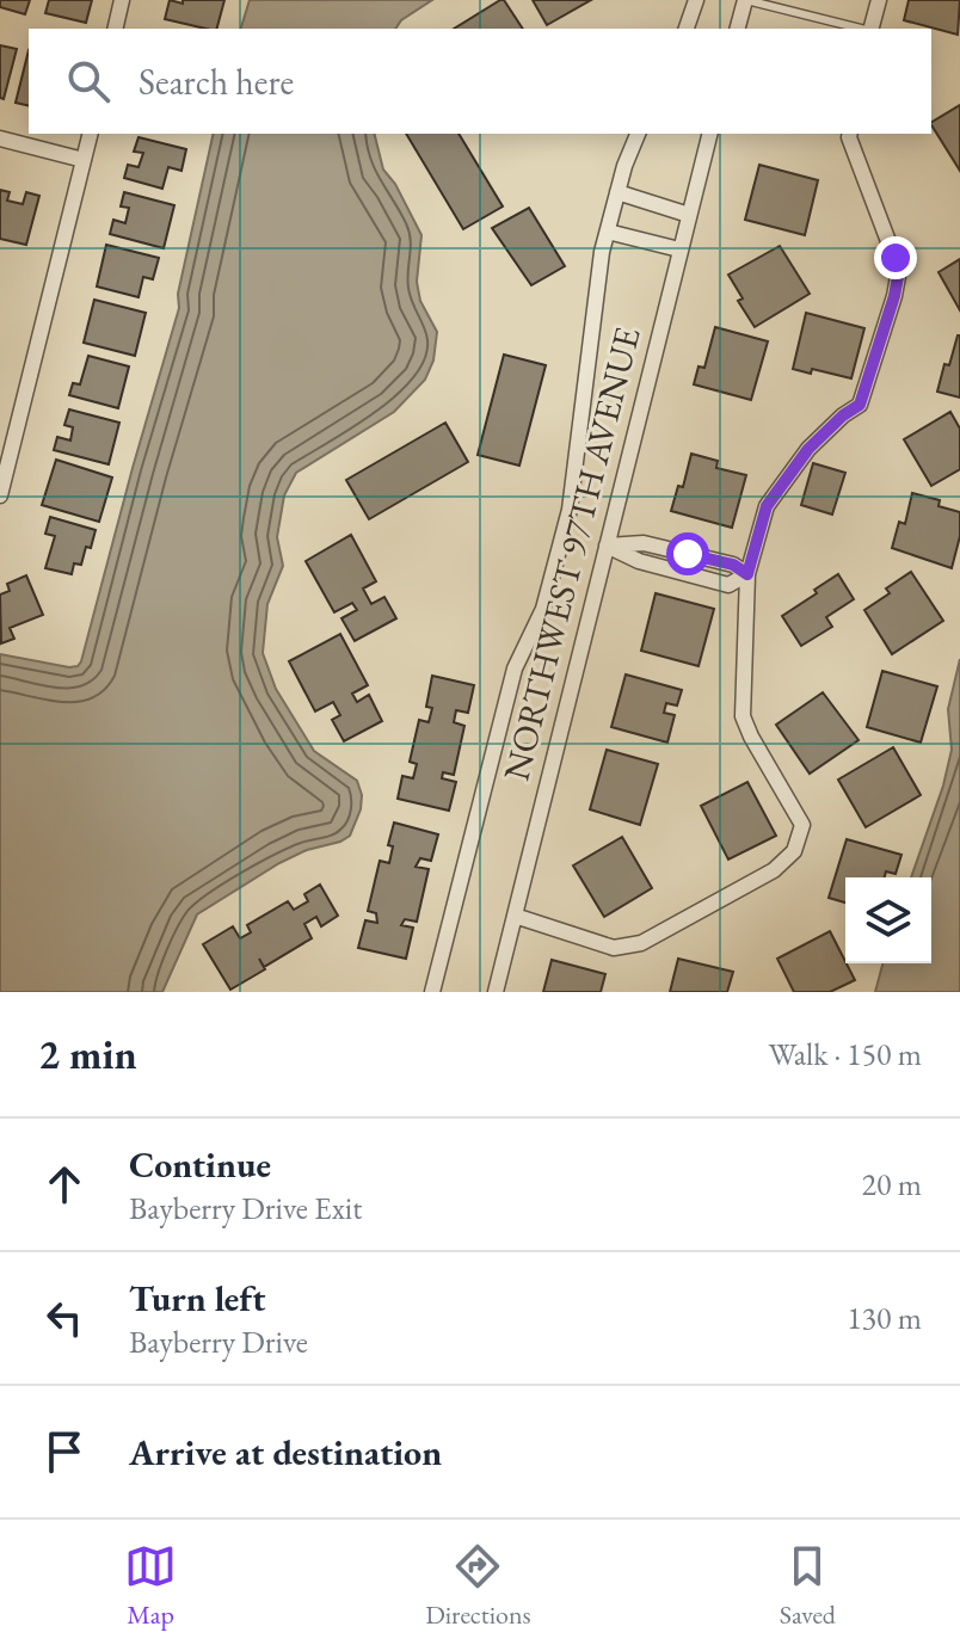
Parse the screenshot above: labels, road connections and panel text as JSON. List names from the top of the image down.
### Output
{
  "streets": {
    "street": ["NORTHWEST 97TH AVENUE"]
  },
  "page": {
    "search": "Search here",
    "heading": ["2 min", "Walk · 150 m"],
    "list": [
      ["Continue", "Bayberry Drive Exit", "20 m"],
      ["Turn left", "Bayberry Drive", "130 m"],
      "Arrive at destination"
    ],
    "nav": ["Map", "Directions", "Saved"]
  }
}
